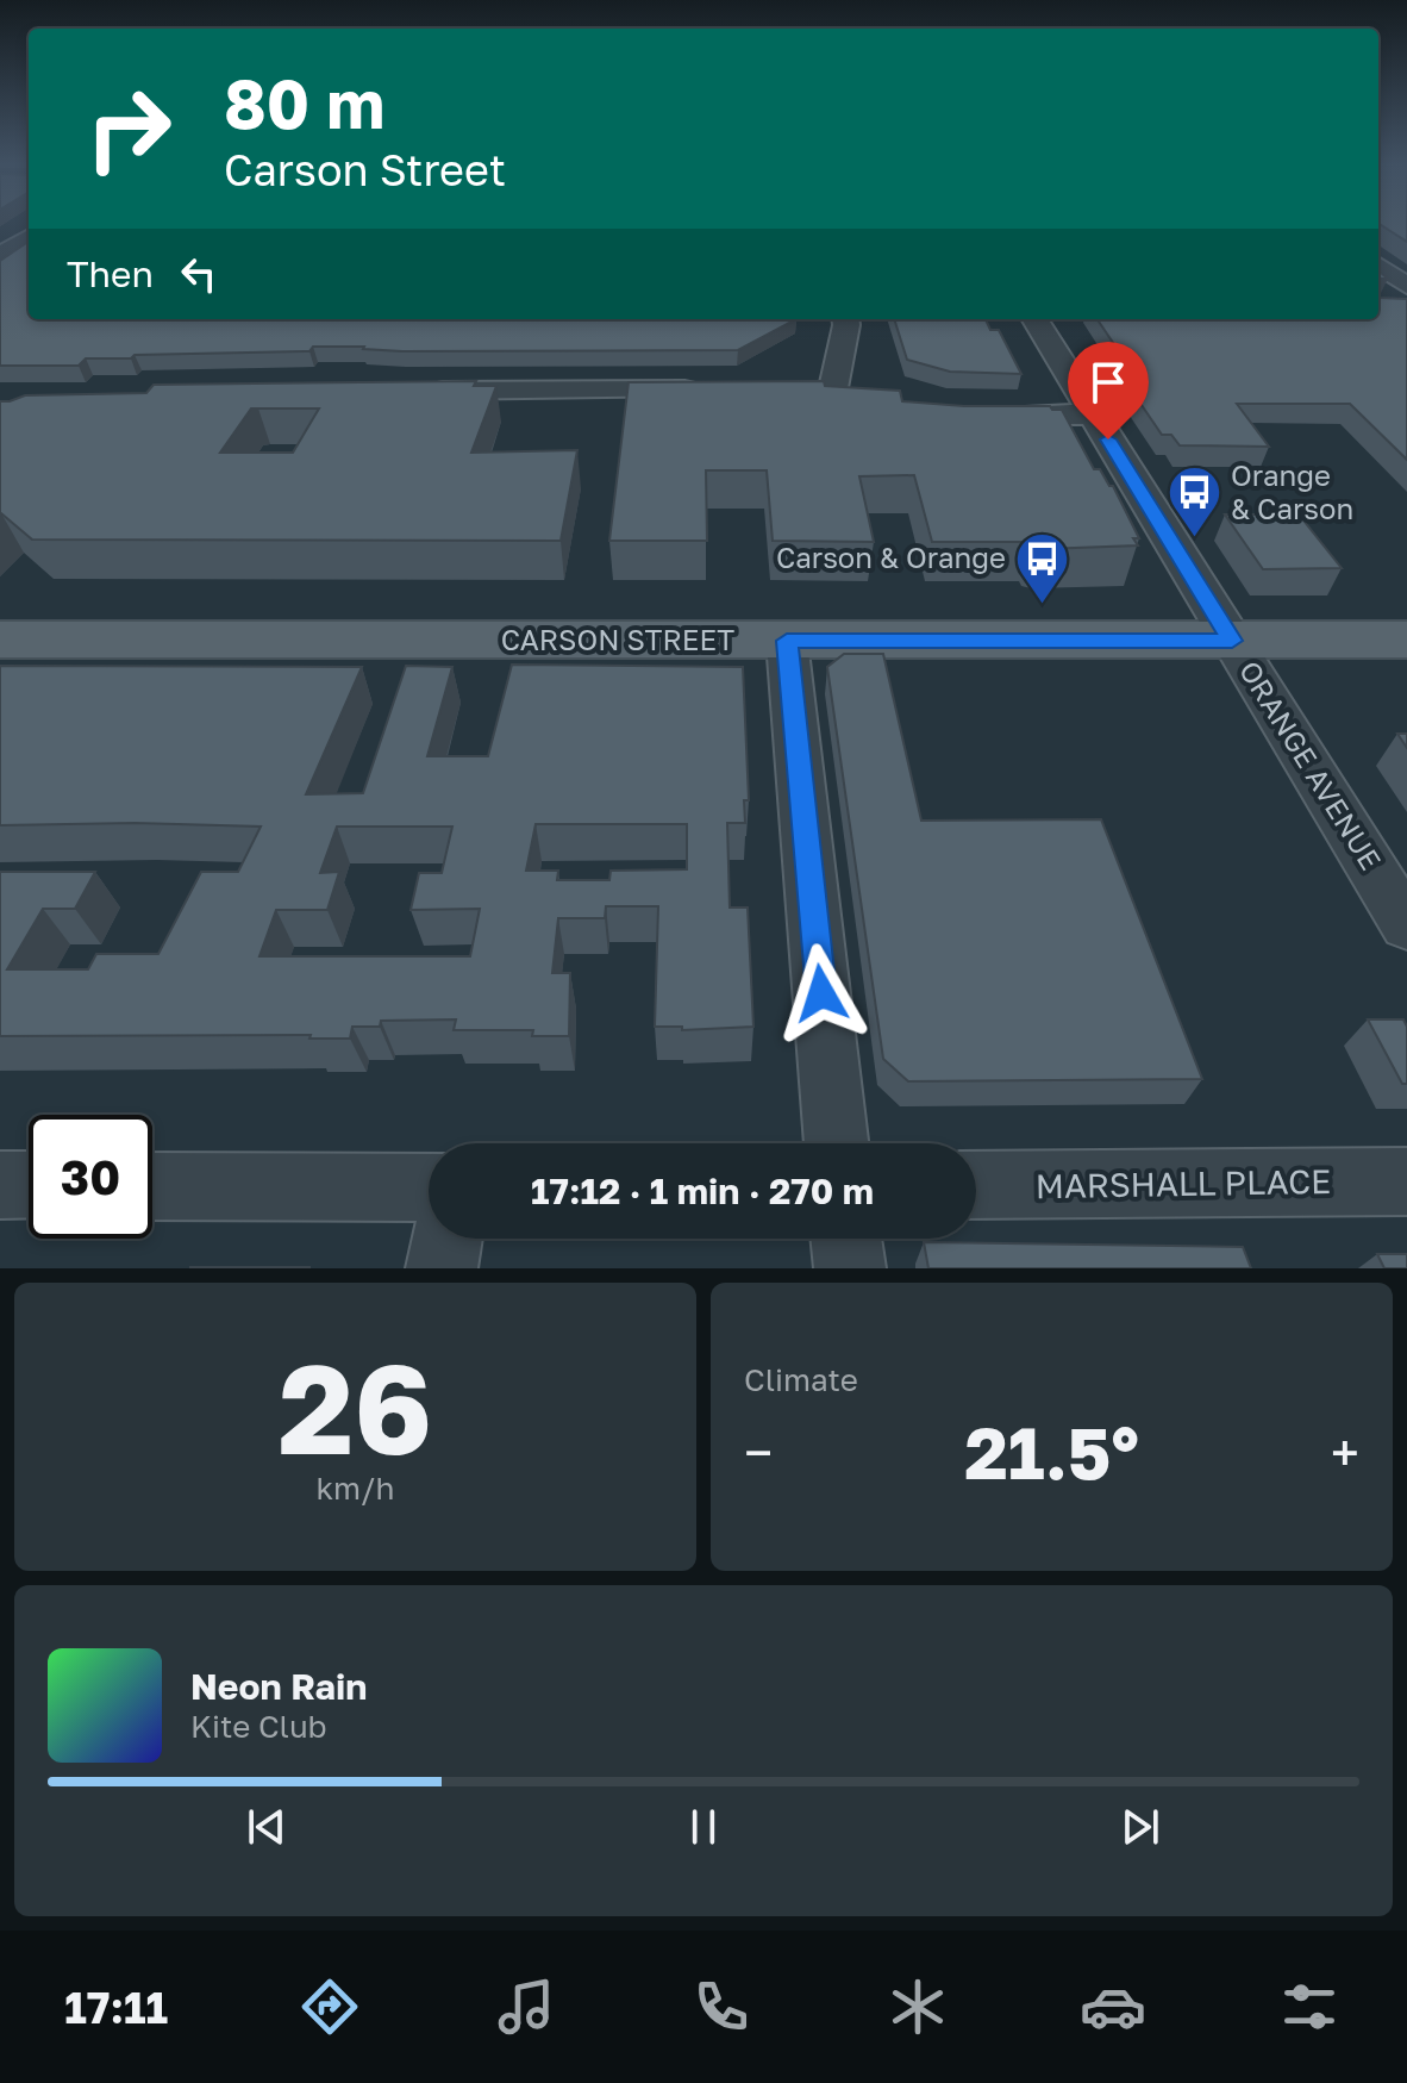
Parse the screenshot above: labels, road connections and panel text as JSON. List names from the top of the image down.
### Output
{
  "streets": {
    "main road": ["CARSON STREET"],
    "street": ["ORANGE AVENUE", "MARSHALL PLACE"]
  },
  "crossings": [
    ["CARSON STREET", "ORANGE AVENUE"]
  ],
  "places": {
    "bus stop": ["Orange & Carson", "Carson & Orange"]
  },
  "page": {
    "turn": ["80 m", "Carson Street"],
    "then": "Then",
    "limit": "30",
    "trip": "17:12 · 1 min · 270 m",
    "tile": [
      ["26", "km/h"],
      "Climate"
    ],
    "heat": ["−", "21.5°", "+"],
    "song": ["Neon Rain", "Kite Club"],
    "tabs": "17:11"
  }
}
